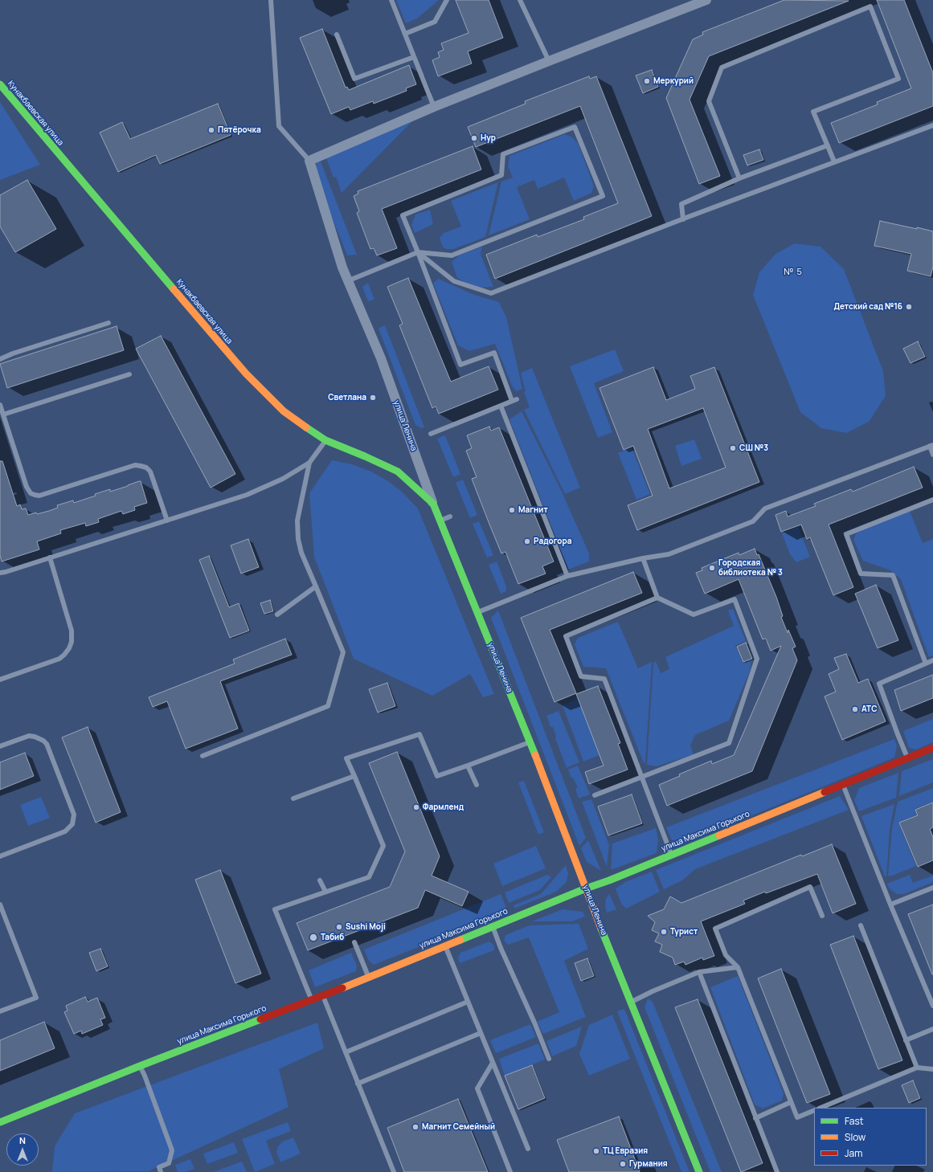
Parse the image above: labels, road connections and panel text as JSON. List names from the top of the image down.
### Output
{
  "streets": {
    "main road": ["Кунакбаевская улица", "улица Ленина", "улица Максима Горького"]
  },
  "crossings": [
    ["Кунакбаевская улица", "улица Ленина"],
    ["улица Ленина", "улица Максима Горького"]
  ],
  "districts": ["№ 5"],
  "places": [
    "Меркурий",
    "Пятёрочка",
    "Нур",
    "Детский сад №16",
    "Светлана",
    "СШ №3",
    "Магнит",
    "Радогора",
    "Городская библиотека № 3",
    "АТС",
    "Фармленд",
    "Sushi Moji",
    "Турист",
    "Табиб",
    "Магнит Семейный",
    "ТЦ Евразия",
    "Гурмания"
  ],
  "legend": ["Fast", "Slow", "Jam"],
  "north": "top"
}
